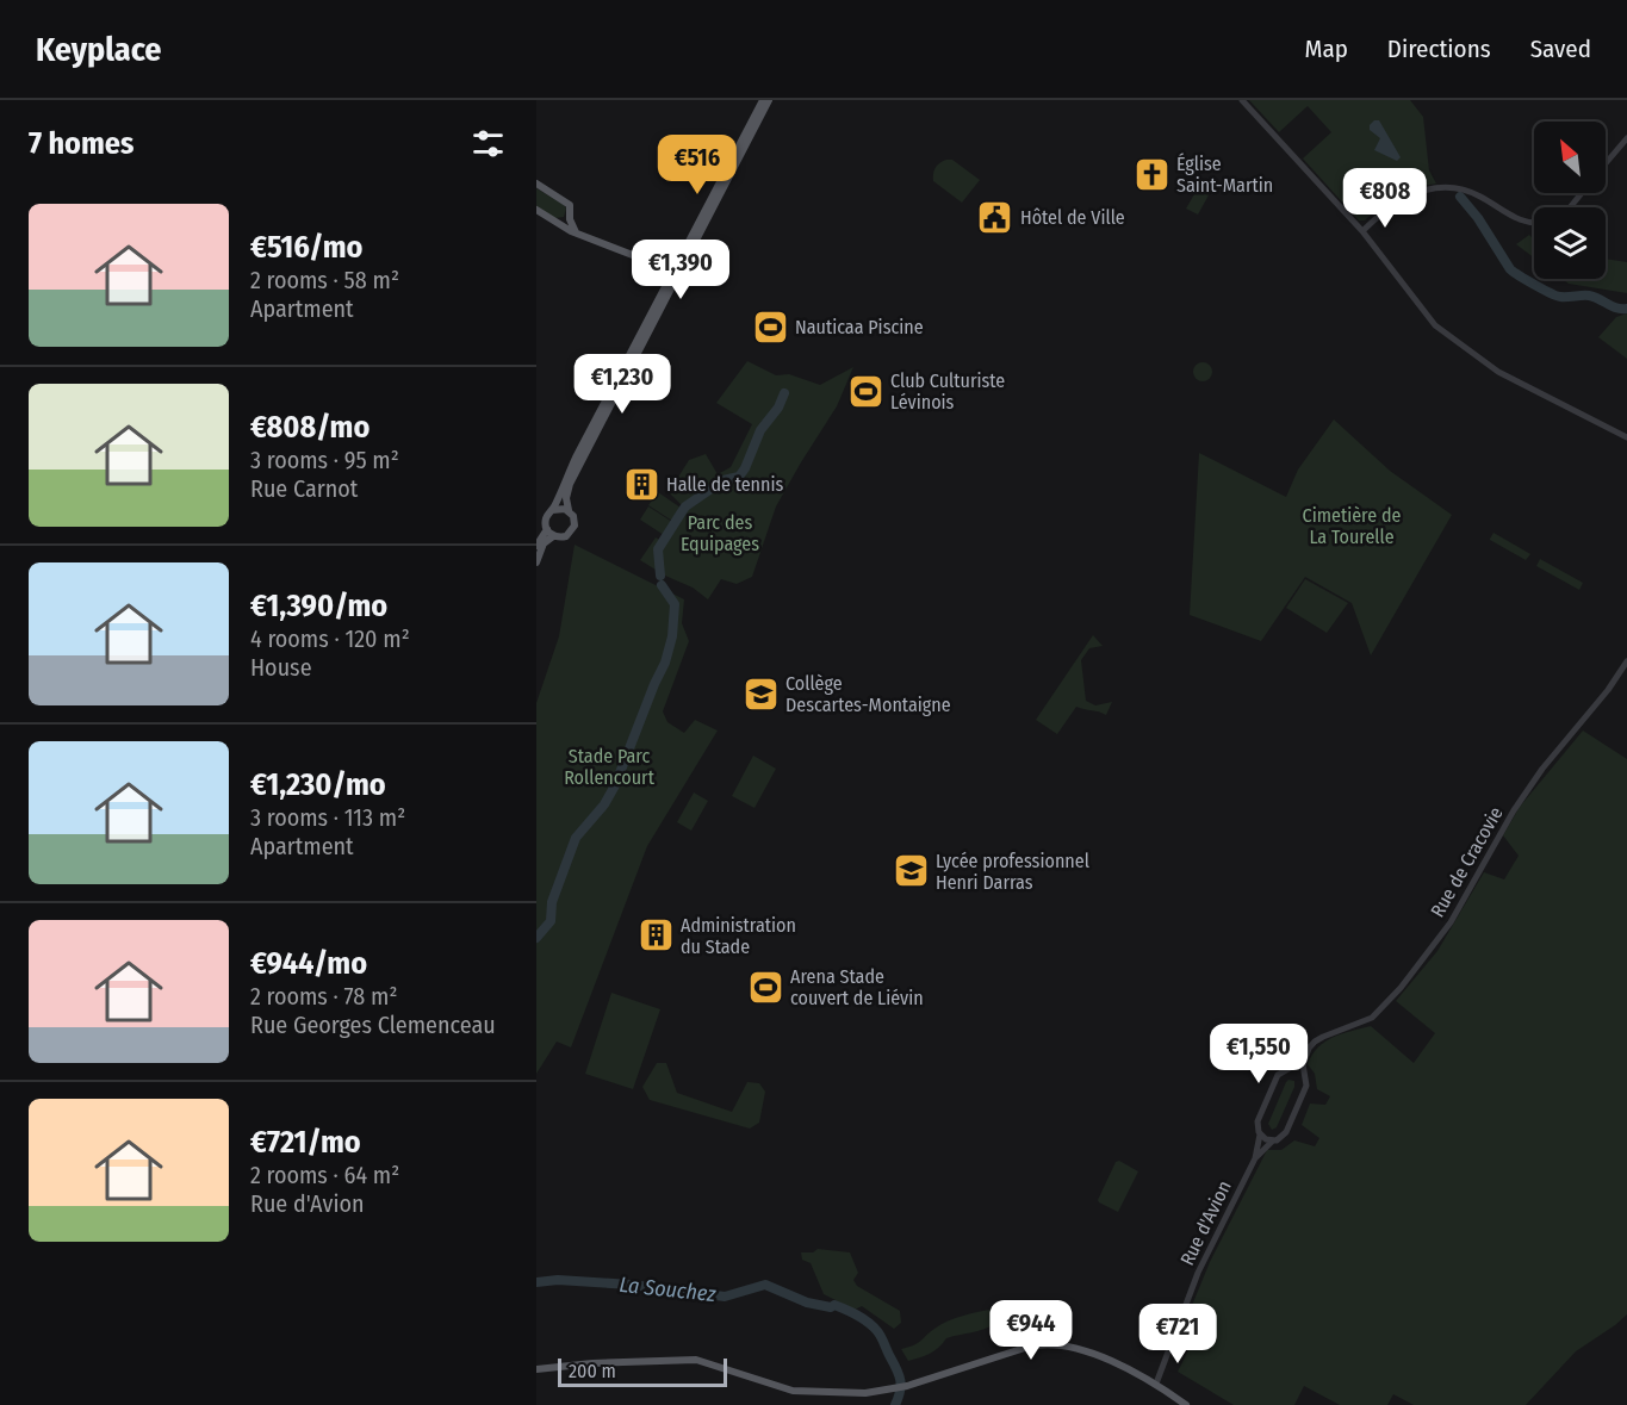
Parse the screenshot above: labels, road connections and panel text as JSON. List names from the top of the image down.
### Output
{
  "streets": {
    "street": ["Rue de Cracovie", "Rue d'Avion"]
  },
  "crossings": [
    ["Rue de Cracovie", "Rue d'Avion"]
  ],
  "water": ["La Souchez"],
  "parks": ["Cimetière de La Tourelle", "Parc des Equipages", "Stade Parc Rollencourt"],
  "places": {
    "church": ["Église Saint-Martin"],
    "public building": ["Hôtel de Ville"],
    "sports": ["Nauticaa Piscine", "Club Culturiste Lévinois", "Arena Stade couvert de Liévin"],
    "building": ["Halle de tennis", "Administration du Stade"],
    "school or university": ["Collège Descartes-Montaigne", "Lycée professionnel Henri Darras"]
  },
  "scale_bar": "200 m",
  "north": "top left",
  "page": {
    "header": "Keyplace",
    "nav": ["Map", "Directions", "Saved"],
    "heading": "7 homes",
    "price": [
      "€516",
      "€808",
      "€1,390",
      "€1,230",
      "€1,550",
      "€944",
      "€721"
    ],
    "list": [
      {
        "name": "€516/mo",
        "note": "2 rooms · 58 m² · Apartment"
      },
      {
        "name": "€808/mo",
        "note": "3 rooms · 95 m² · Rue Carnot"
      },
      {
        "name": "€1,390/mo",
        "note": "4 rooms · 120 m² · House"
      },
      {
        "name": "€1,230/mo",
        "note": "3 rooms · 113 m² · Apartment"
      },
      {
        "name": "€944/mo",
        "note": "2 rooms · 78 m² · Rue Georges Clemenceau"
      },
      {
        "name": "€721/mo",
        "note": "2 rooms · 64 m² · Rue d'Avion"
      }
    ],
    "scale": "200 m"
  }
}
